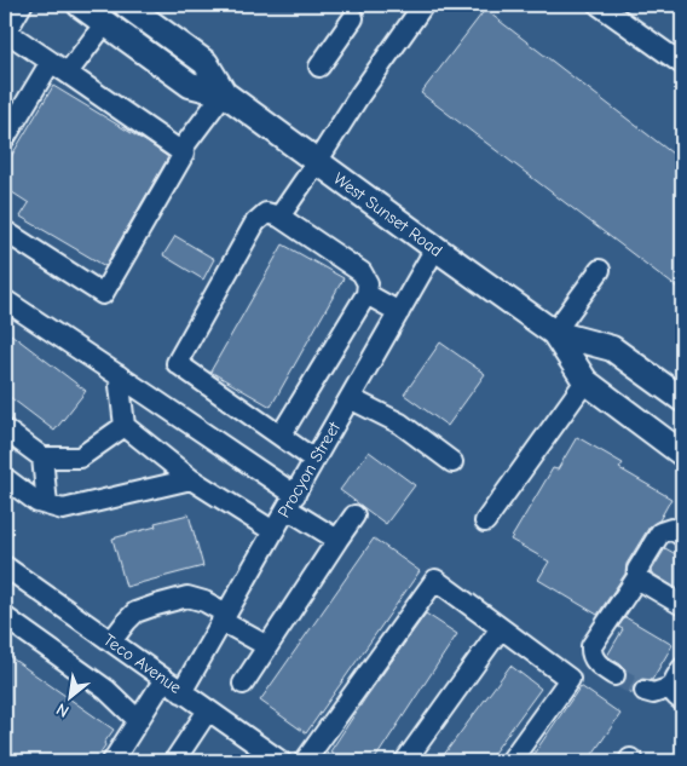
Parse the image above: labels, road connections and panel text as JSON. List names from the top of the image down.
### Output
{
  "streets": {
    "main road": ["West Sunset Road"],
    "street": ["Procyon Street", "Teco Avenue"]
  },
  "crossings": [
    ["West Sunset Road", "Procyon Street"],
    ["Procyon Street", "Teco Avenue"]
  ],
  "north": "bottom left"
}
